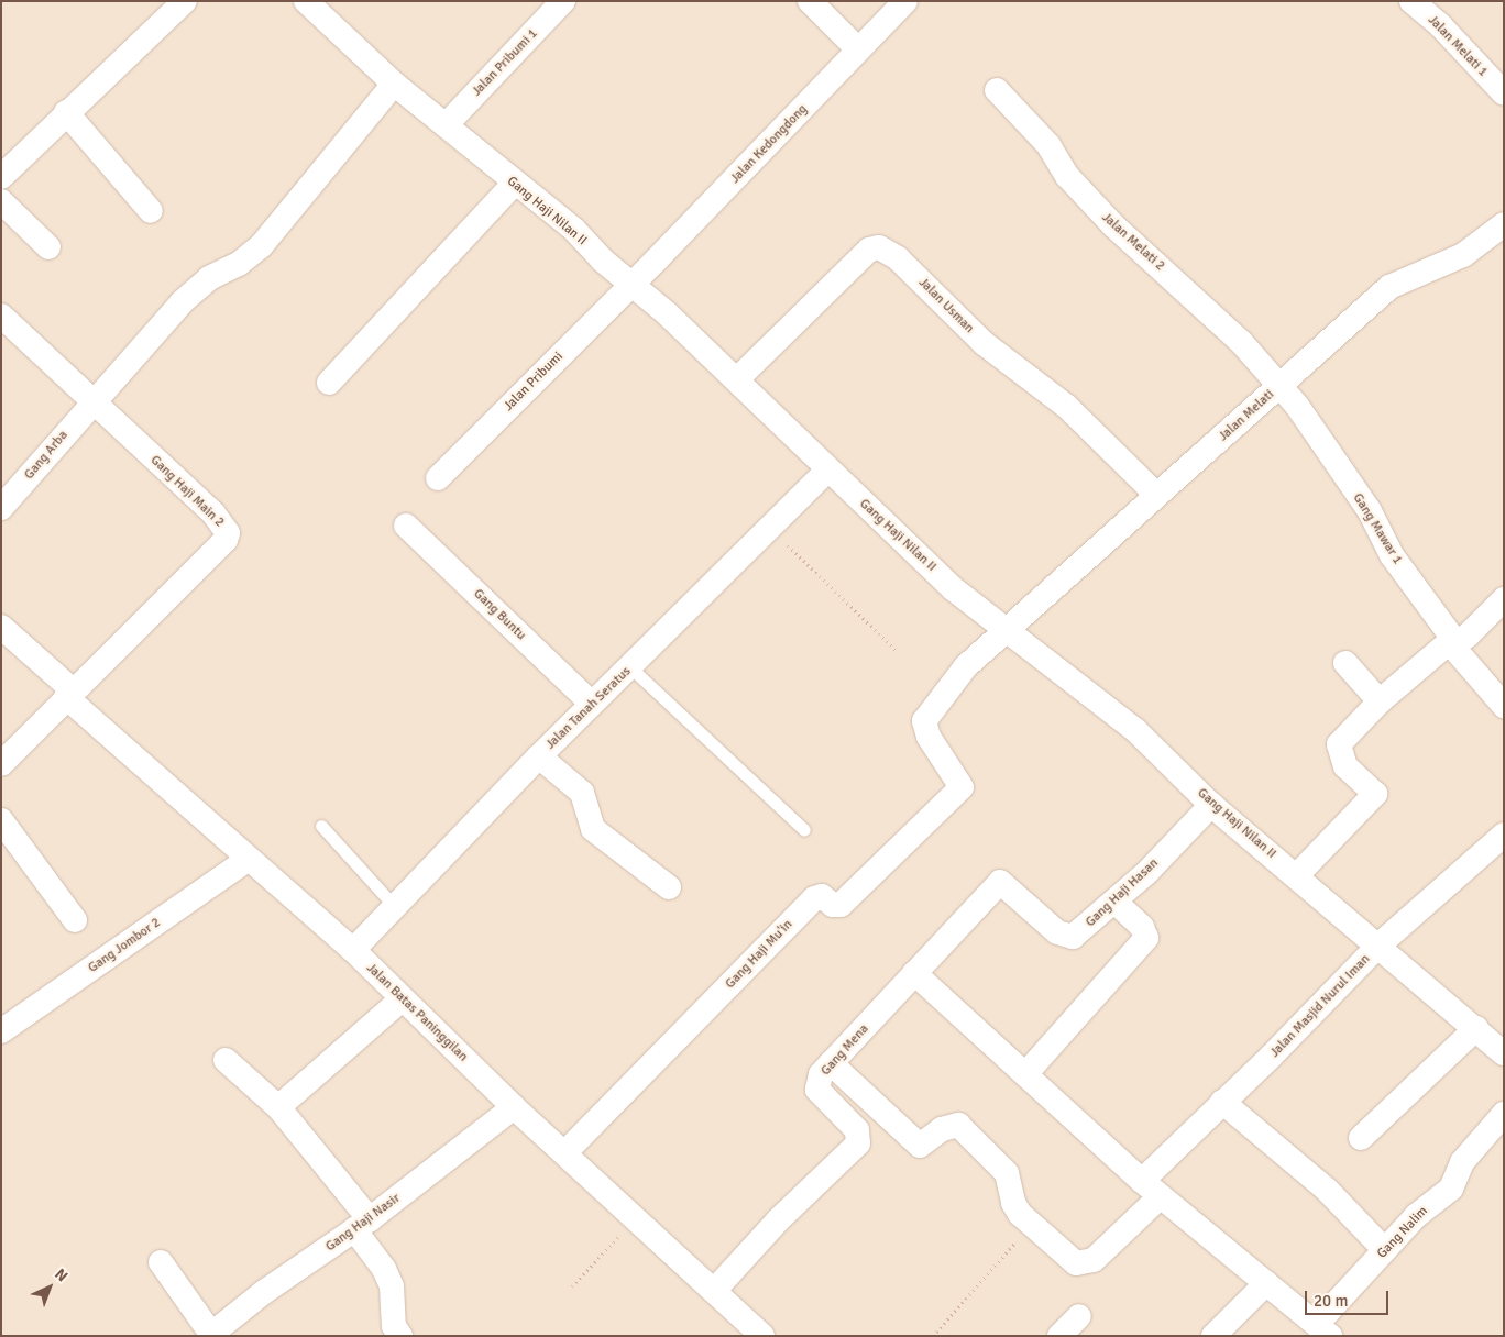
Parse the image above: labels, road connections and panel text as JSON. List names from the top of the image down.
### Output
{
  "streets": {
    "street": [
      "Jalan Melati 1",
      "Jalan Pribumi 1",
      "Jalan Kedongdong",
      "Gang Haji Nilan II",
      "Jalan Melati 2",
      "Jalan Usman",
      "Jalan Pribumi",
      "Jalan Melati",
      "Gang Arba",
      "Gang Haji Main 2",
      "Gang Mawar 1",
      "Gang Buntu",
      "Jalan Tanah Seratus",
      "Gang Haji Hasan",
      "Gang Jombor 2",
      "Gang Haji Mu'in",
      "Jalan Masjid Nurul Iman",
      "Jalan Batas Paninggilan",
      "Gang Mena",
      "Gang Haji Nasir",
      "Gang Nalim"
    ]
  },
  "crossings": [
    ["Jalan Pribumi 1", "Gang Haji Nilan II"],
    ["Jalan Kedongdong", "Gang Haji Nilan II"],
    ["Jalan Kedongdong", "Jalan Pribumi"],
    ["Gang Haji Nilan II", "Jalan Usman"],
    ["Gang Haji Nilan II", "Jalan Pribumi"],
    ["Gang Haji Nilan II", "Jalan Melati"],
    ["Gang Haji Nilan II", "Gang Arba"],
    ["Gang Haji Nilan II", "Jalan Tanah Seratus"],
    ["Gang Haji Nilan II", "Gang Haji Hasan"],
    ["Gang Haji Nilan II", "Gang Haji Mu'in"],
    ["Gang Haji Nilan II", "Jalan Masjid Nurul Iman"],
    ["Jalan Melati 2", "Jalan Melati"],
    ["Jalan Melati 2", "Gang Mawar 1"],
    ["Jalan Usman", "Jalan Melati"],
    ["Jalan Melati", "Gang Mawar 1"],
    ["Jalan Melati", "Gang Haji Mu'in"],
    ["Gang Arba", "Gang Haji Main 2"],
    ["Gang Haji Main 2", "Jalan Batas Paninggilan"],
    ["Gang Buntu", "Jalan Tanah Seratus"],
    ["Jalan Tanah Seratus", "Jalan Batas Paninggilan"],
    ["Gang Haji Hasan", "Gang Mena"],
    ["Gang Jombor 2", "Jalan Batas Paninggilan"],
    ["Gang Haji Mu'in", "Jalan Batas Paninggilan"],
    ["Jalan Batas Paninggilan", "Gang Mena"],
    ["Jalan Batas Paninggilan", "Gang Haji Nasir"]
  ],
  "scale_bar": "20 m",
  "north": "top right"
}
